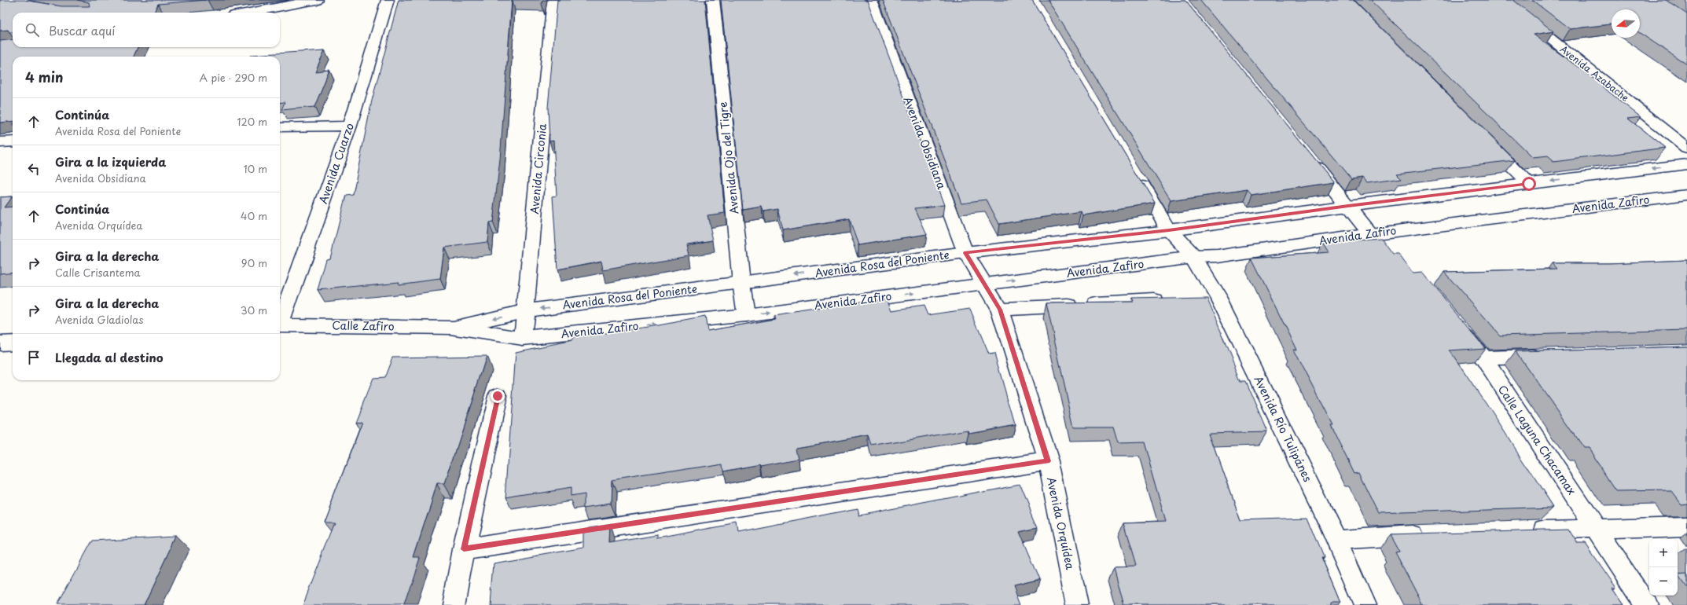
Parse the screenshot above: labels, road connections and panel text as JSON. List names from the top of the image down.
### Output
{
  "streets": {
    "street": [
      "Avenida Azabache",
      "Avenida Obsidiana",
      "Avenida Ojo del Tigre",
      "Avenida Cuarzo",
      "Avenida Circonia",
      "Avenida Zafiro",
      "Avenida Rosa del Poniente",
      "Calle Zafiro",
      "Avenida Río Tulipánes",
      "Calle Laguna Chacamax",
      "Avenida Orquídea"
    ]
  },
  "crossings": [
    ["Avenida Obsidiana", "Avenida Zafiro"],
    ["Avenida Obsidiana", "Avenida Rosa del Poniente"],
    ["Avenida Obsidiana", "Avenida Orquídea"],
    ["Avenida Ojo del Tigre", "Avenida Zafiro"],
    ["Avenida Ojo del Tigre", "Avenida Rosa del Poniente"],
    ["Avenida Circonia", "Avenida Zafiro"],
    ["Avenida Circonia", "Avenida Rosa del Poniente"],
    ["Avenida Circonia", "Calle Zafiro"],
    ["Avenida Zafiro", "Calle Zafiro"],
    ["Avenida Zafiro", "Avenida Río Tulipánes"],
    ["Avenida Zafiro", "Avenida Orquídea"],
    ["Avenida Rosa del Poniente", "Calle Zafiro"],
    ["Avenida Rosa del Poniente", "Avenida Río Tulipánes"]
  ],
  "one_way": ["Avenida Zafiro", "Avenida Rosa del Poniente"],
  "north": "left",
  "page": {
    "search": "Buscar aquí",
    "heading": ["4 min", "A pie · 290 m"],
    "list": [
      ["Continúa", "Avenida Rosa del Poniente", "120 m"],
      ["Gira a la izquierda", "Avenida Obsidiana", "10 m"],
      ["Continúa", "Avenida Orquídea", "40 m"],
      ["Gira a la derecha", "Calle Crisantema", "90 m"],
      ["Gira a la derecha", "Avenida Gladiolas", "30 m"],
      "Llegada al destino"
    ],
    "map_buttons": ["+", "−"]
  }
}
